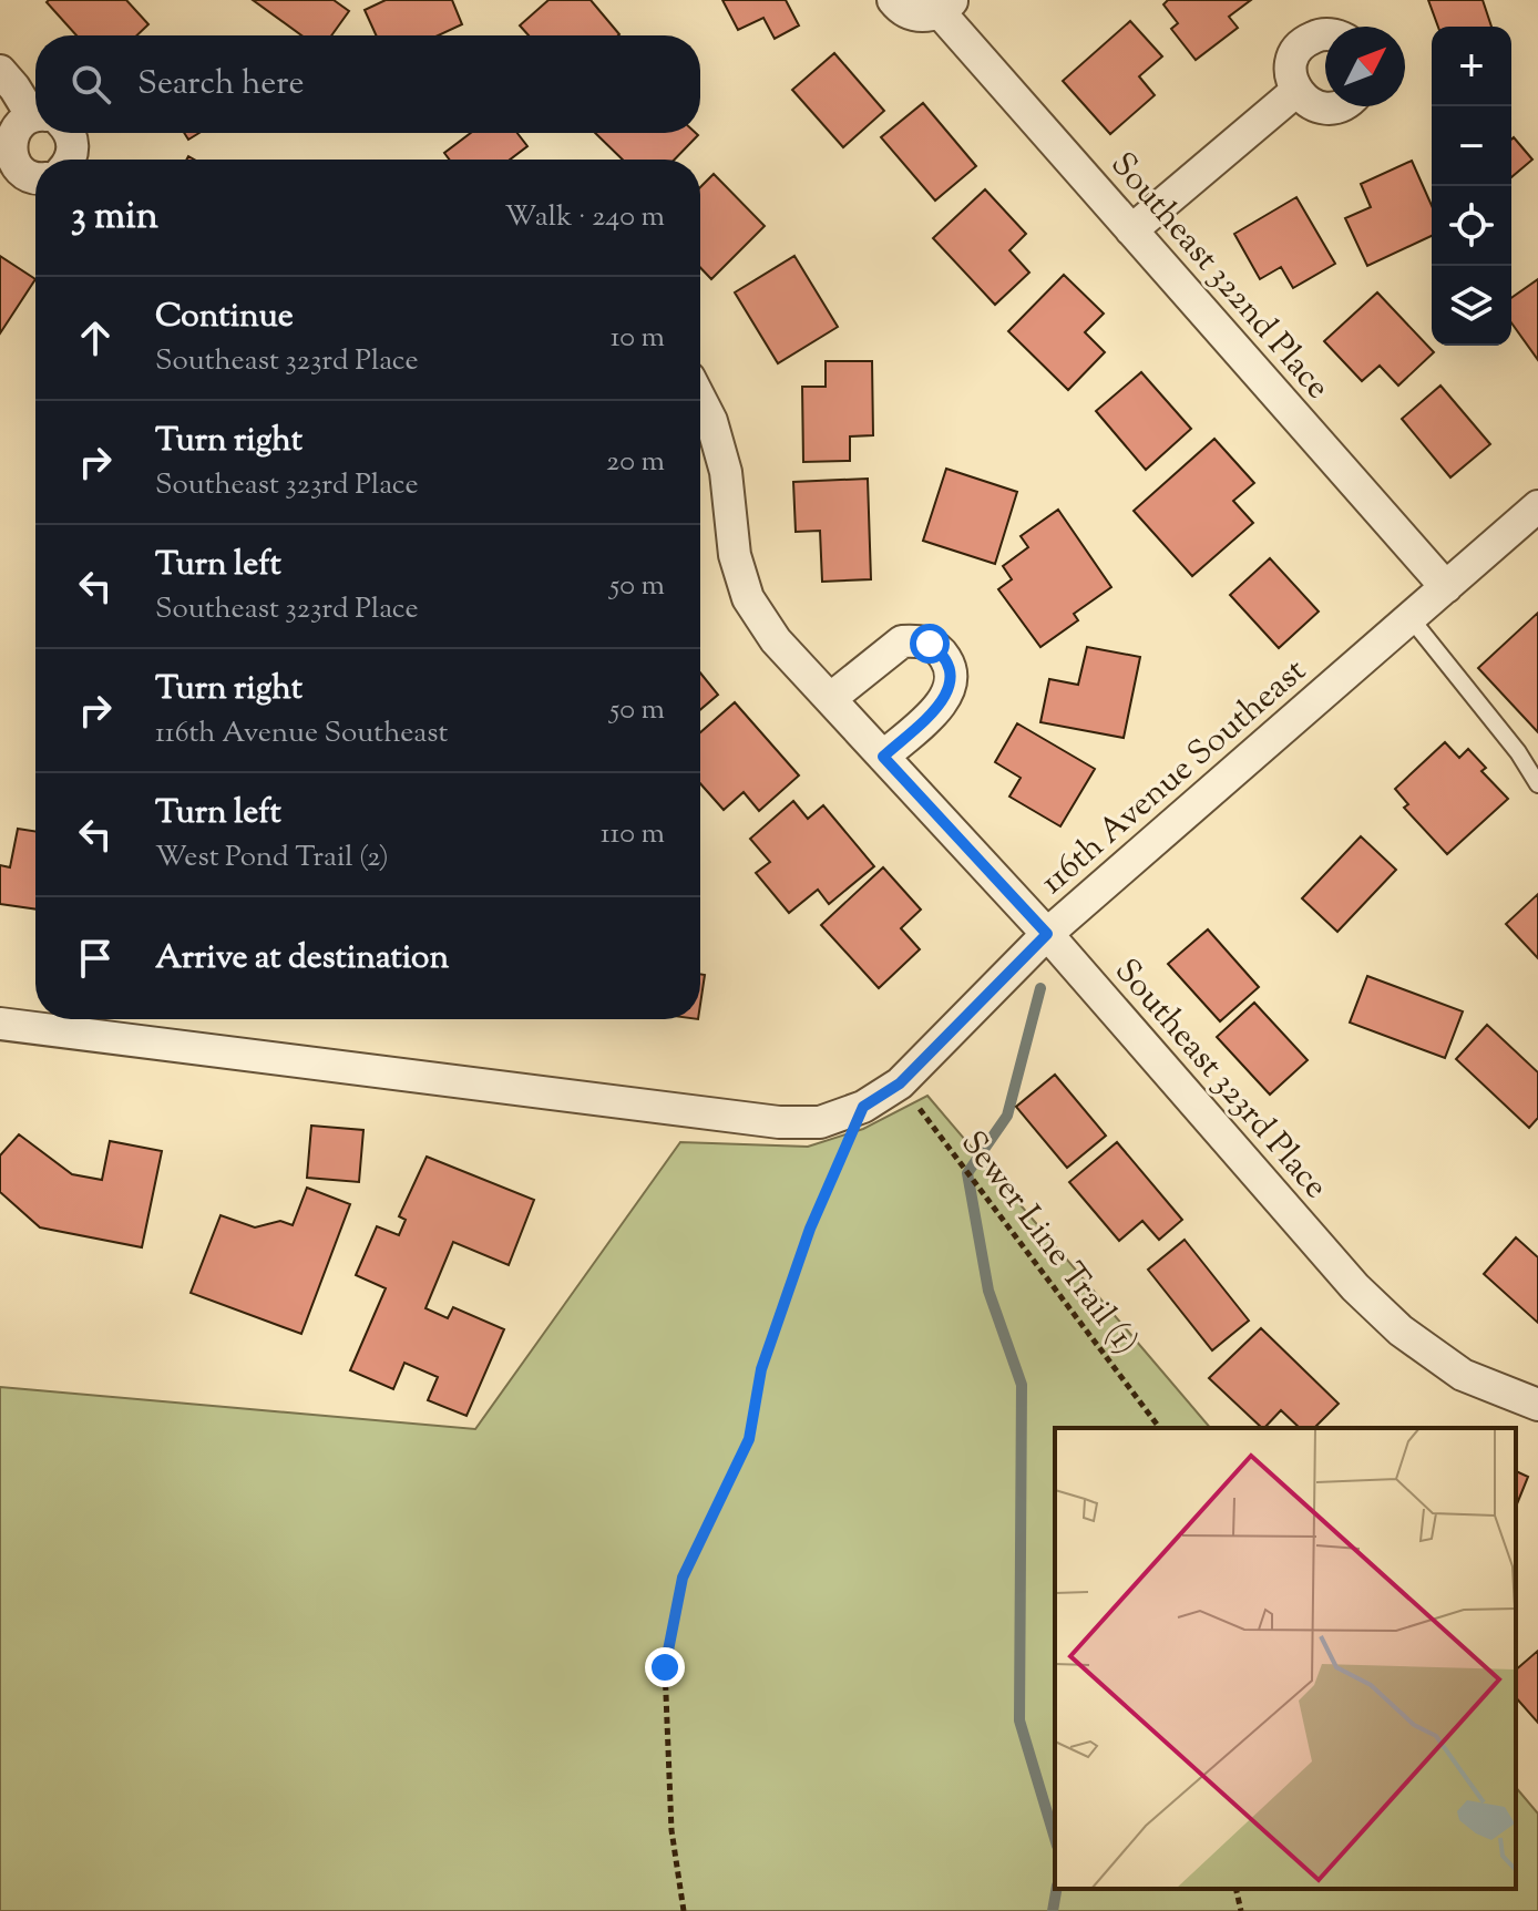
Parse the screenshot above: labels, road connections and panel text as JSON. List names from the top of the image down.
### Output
{
  "streets": {
    "street": ["Southeast 322nd Place", "116th Avenue Southeast", "Southeast 323rd Place"],
    "path": ["Sewer Line Trail (1)"]
  },
  "crossings": [
    ["Southeast 322nd Place", "116th Avenue Southeast"],
    ["116th Avenue Southeast", "Southeast 323rd Place"],
    ["116th Avenue Southeast", "Sewer Line Trail (1)"]
  ],
  "north": "top right",
  "page": {
    "map_buttons": ["+", "−"],
    "search": "Search here",
    "heading": ["3 min", "Walk · 240 m"],
    "list": [
      ["Continue", "Southeast 323rd Place", "10 m"],
      ["Turn right", "Southeast 323rd Place", "20 m"],
      ["Turn left", "Southeast 323rd Place", "50 m"],
      ["Turn right", "116th Avenue Southeast", "50 m"],
      ["Turn left", "West Pond Trail (2)", "110 m"],
      "Arrive at destination"
    ]
  }
}
